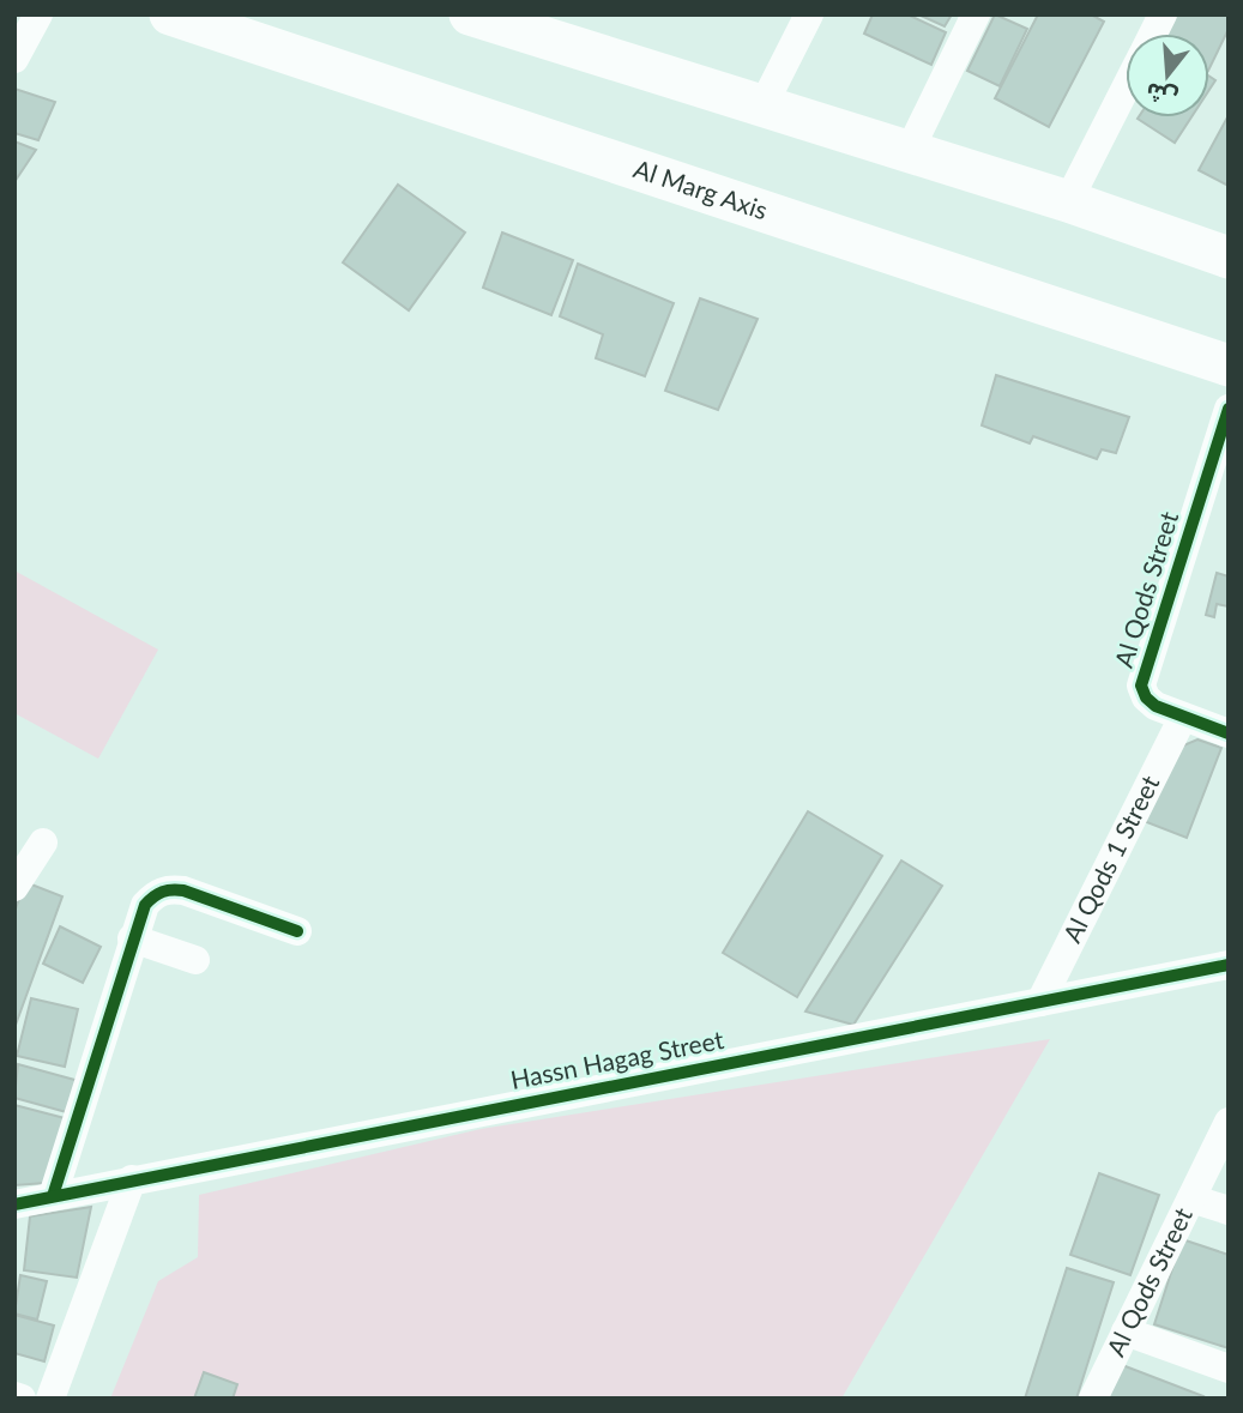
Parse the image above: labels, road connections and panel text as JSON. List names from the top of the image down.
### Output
{
  "streets": {
    "main road": ["Al Marg Axis"],
    "street": ["Al Qods Street", "Al Qods 1 Street", "Hassn Hagag Street"]
  },
  "crossings": [
    ["Al Qods Street", "Al Qods 1 Street"],
    ["Al Qods 1 Street", "Hassn Hagag Street"]
  ],
  "north": "bottom"
}
